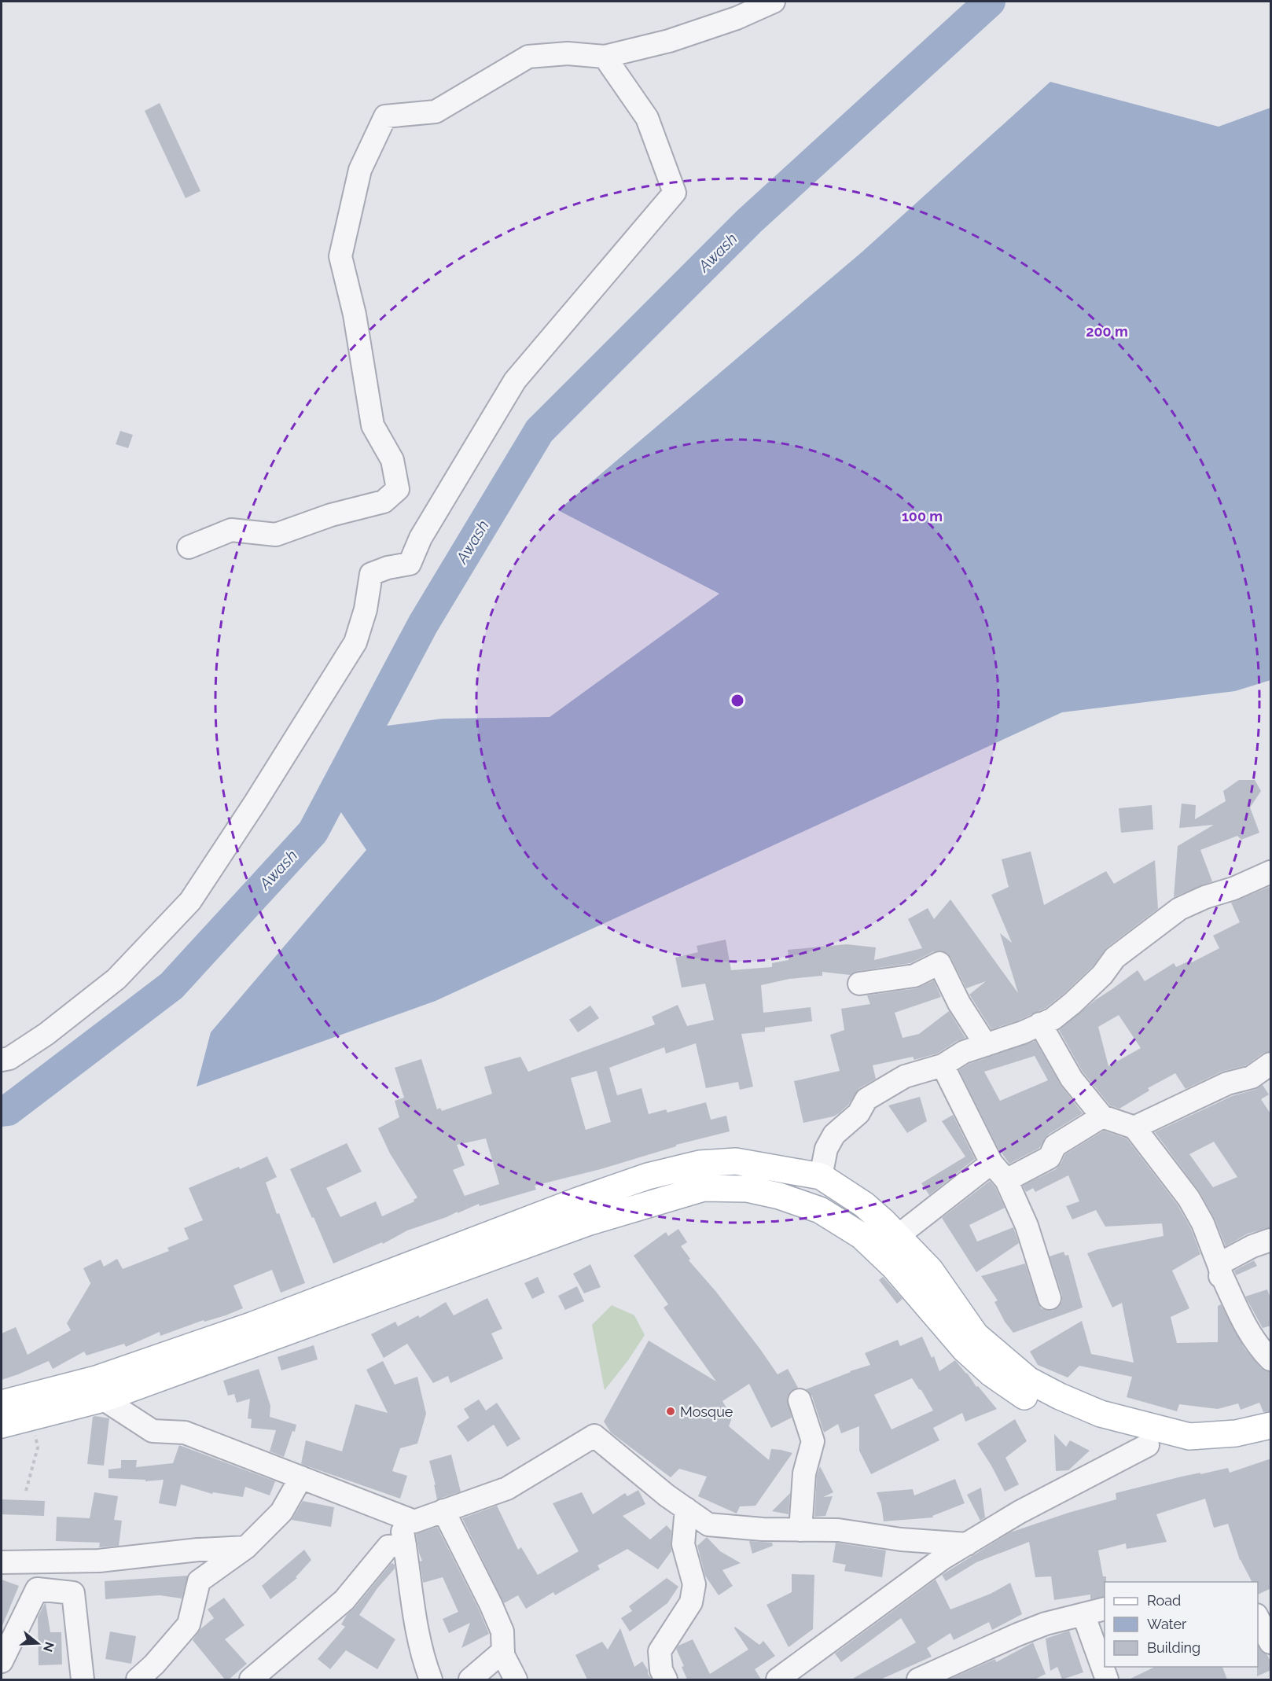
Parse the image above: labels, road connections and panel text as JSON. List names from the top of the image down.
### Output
{
  "water": ["Awash"],
  "places": ["Mosque"],
  "legend": ["Road", "Water", "Building"],
  "north": "right",
  "rings": ["200 m", "100 m"]
}
